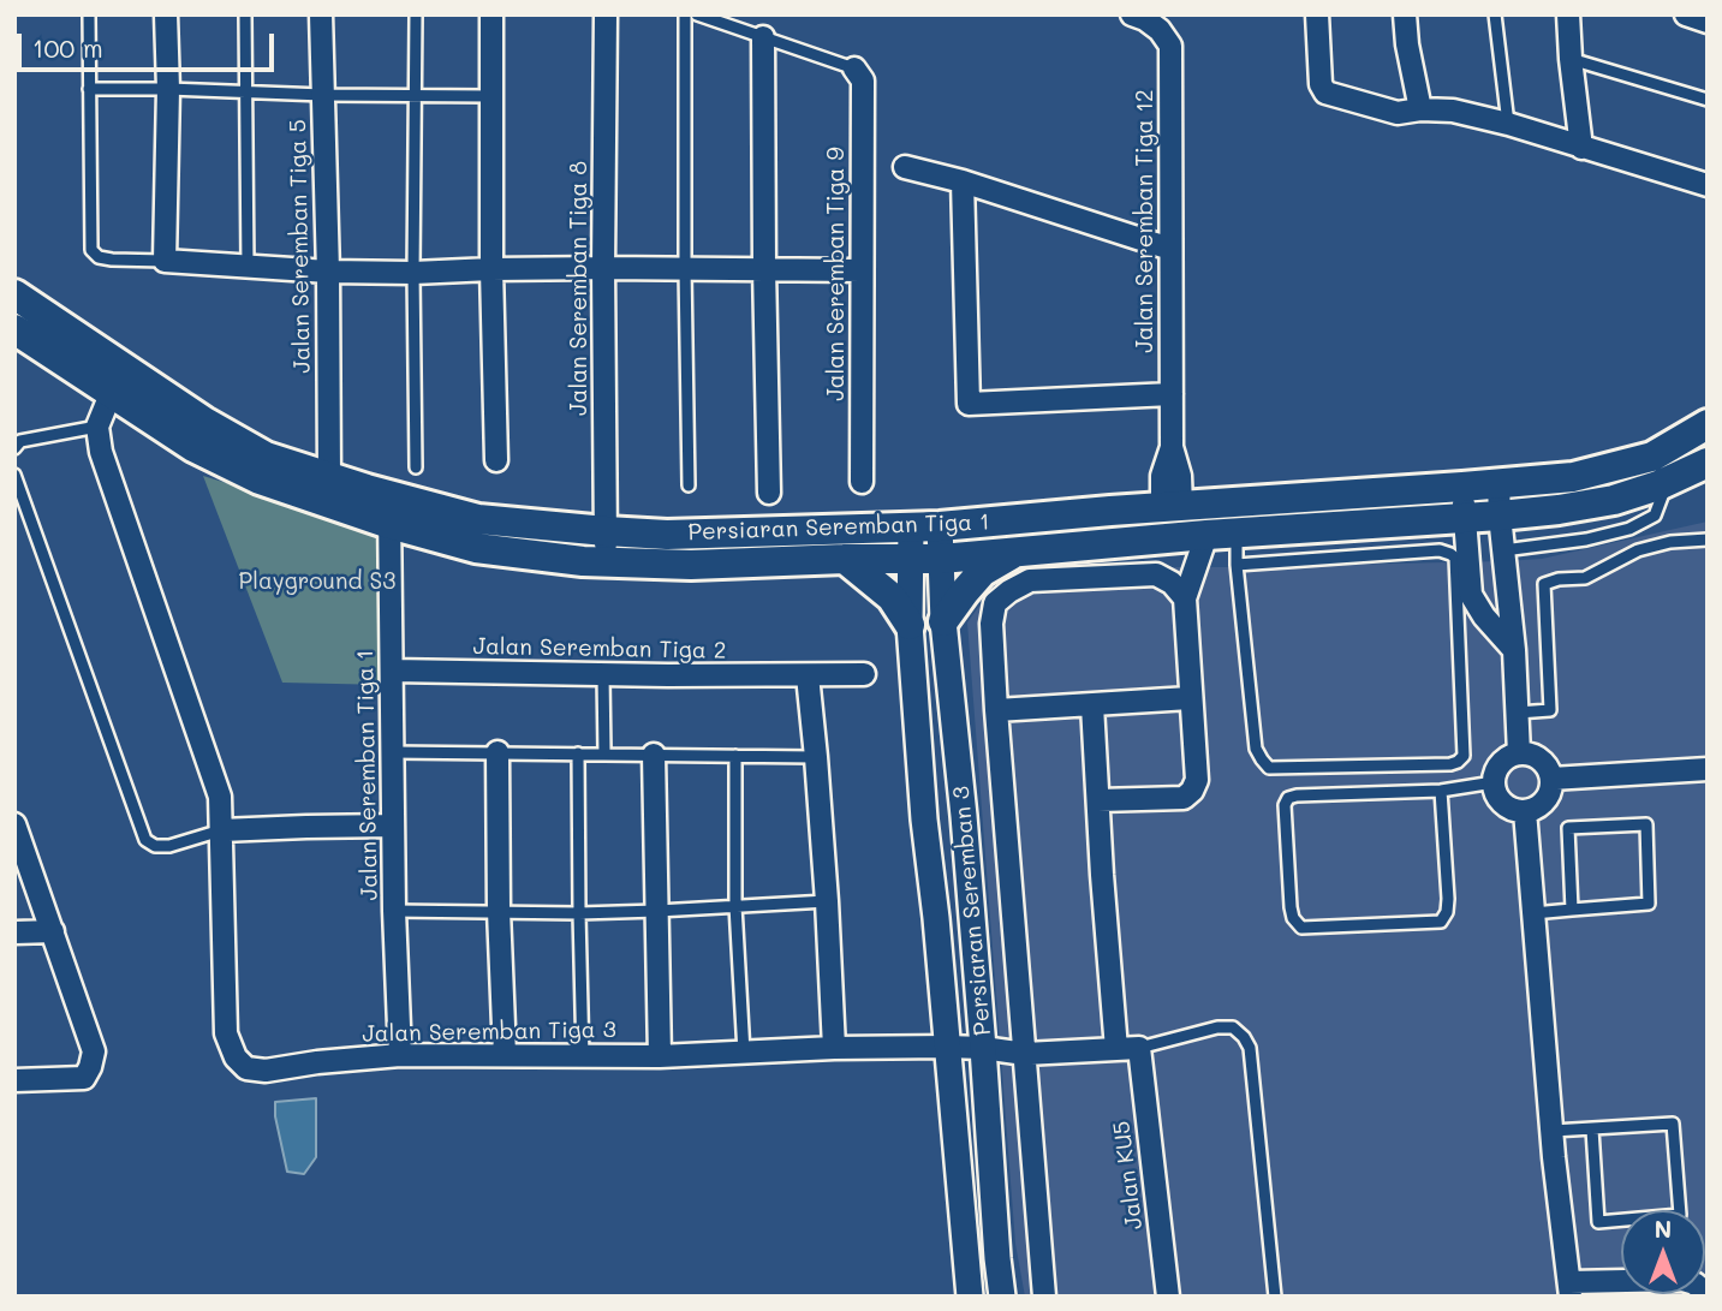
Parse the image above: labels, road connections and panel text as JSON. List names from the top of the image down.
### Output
{
  "streets": {
    "main road": ["Persiaran Seremban Tiga 1"],
    "street": [
      "Jalan Seremban Tiga 12",
      "Jalan Seremban Tiga 5",
      "Jalan Seremban Tiga 9",
      "Jalan Seremban Tiga 8",
      "Jalan Seremban Tiga 2",
      "Jalan Seremban Tiga 1",
      "Persiaran Seremban 3",
      "Jalan Seremban Tiga 3",
      "Jalan KU5"
    ]
  },
  "crossings": [
    ["Jalan Seremban Tiga 12", "Persiaran Seremban Tiga 1"],
    ["Jalan Seremban Tiga 5", "Persiaran Seremban Tiga 1"],
    ["Jalan Seremban Tiga 8", "Persiaran Seremban Tiga 1"],
    ["Persiaran Seremban Tiga 1", "Jalan Seremban Tiga 1"],
    ["Persiaran Seremban Tiga 1", "Persiaran Seremban 3"],
    ["Jalan Seremban Tiga 2", "Jalan Seremban Tiga 1"],
    ["Jalan Seremban Tiga 1", "Jalan Seremban Tiga 3"],
    ["Persiaran Seremban 3", "Jalan Seremban Tiga 3"],
    ["Jalan Seremban Tiga 3", "Jalan KU5"]
  ],
  "parks": ["Playground S3"],
  "scale_bar": "100 m",
  "north": "top"
}
